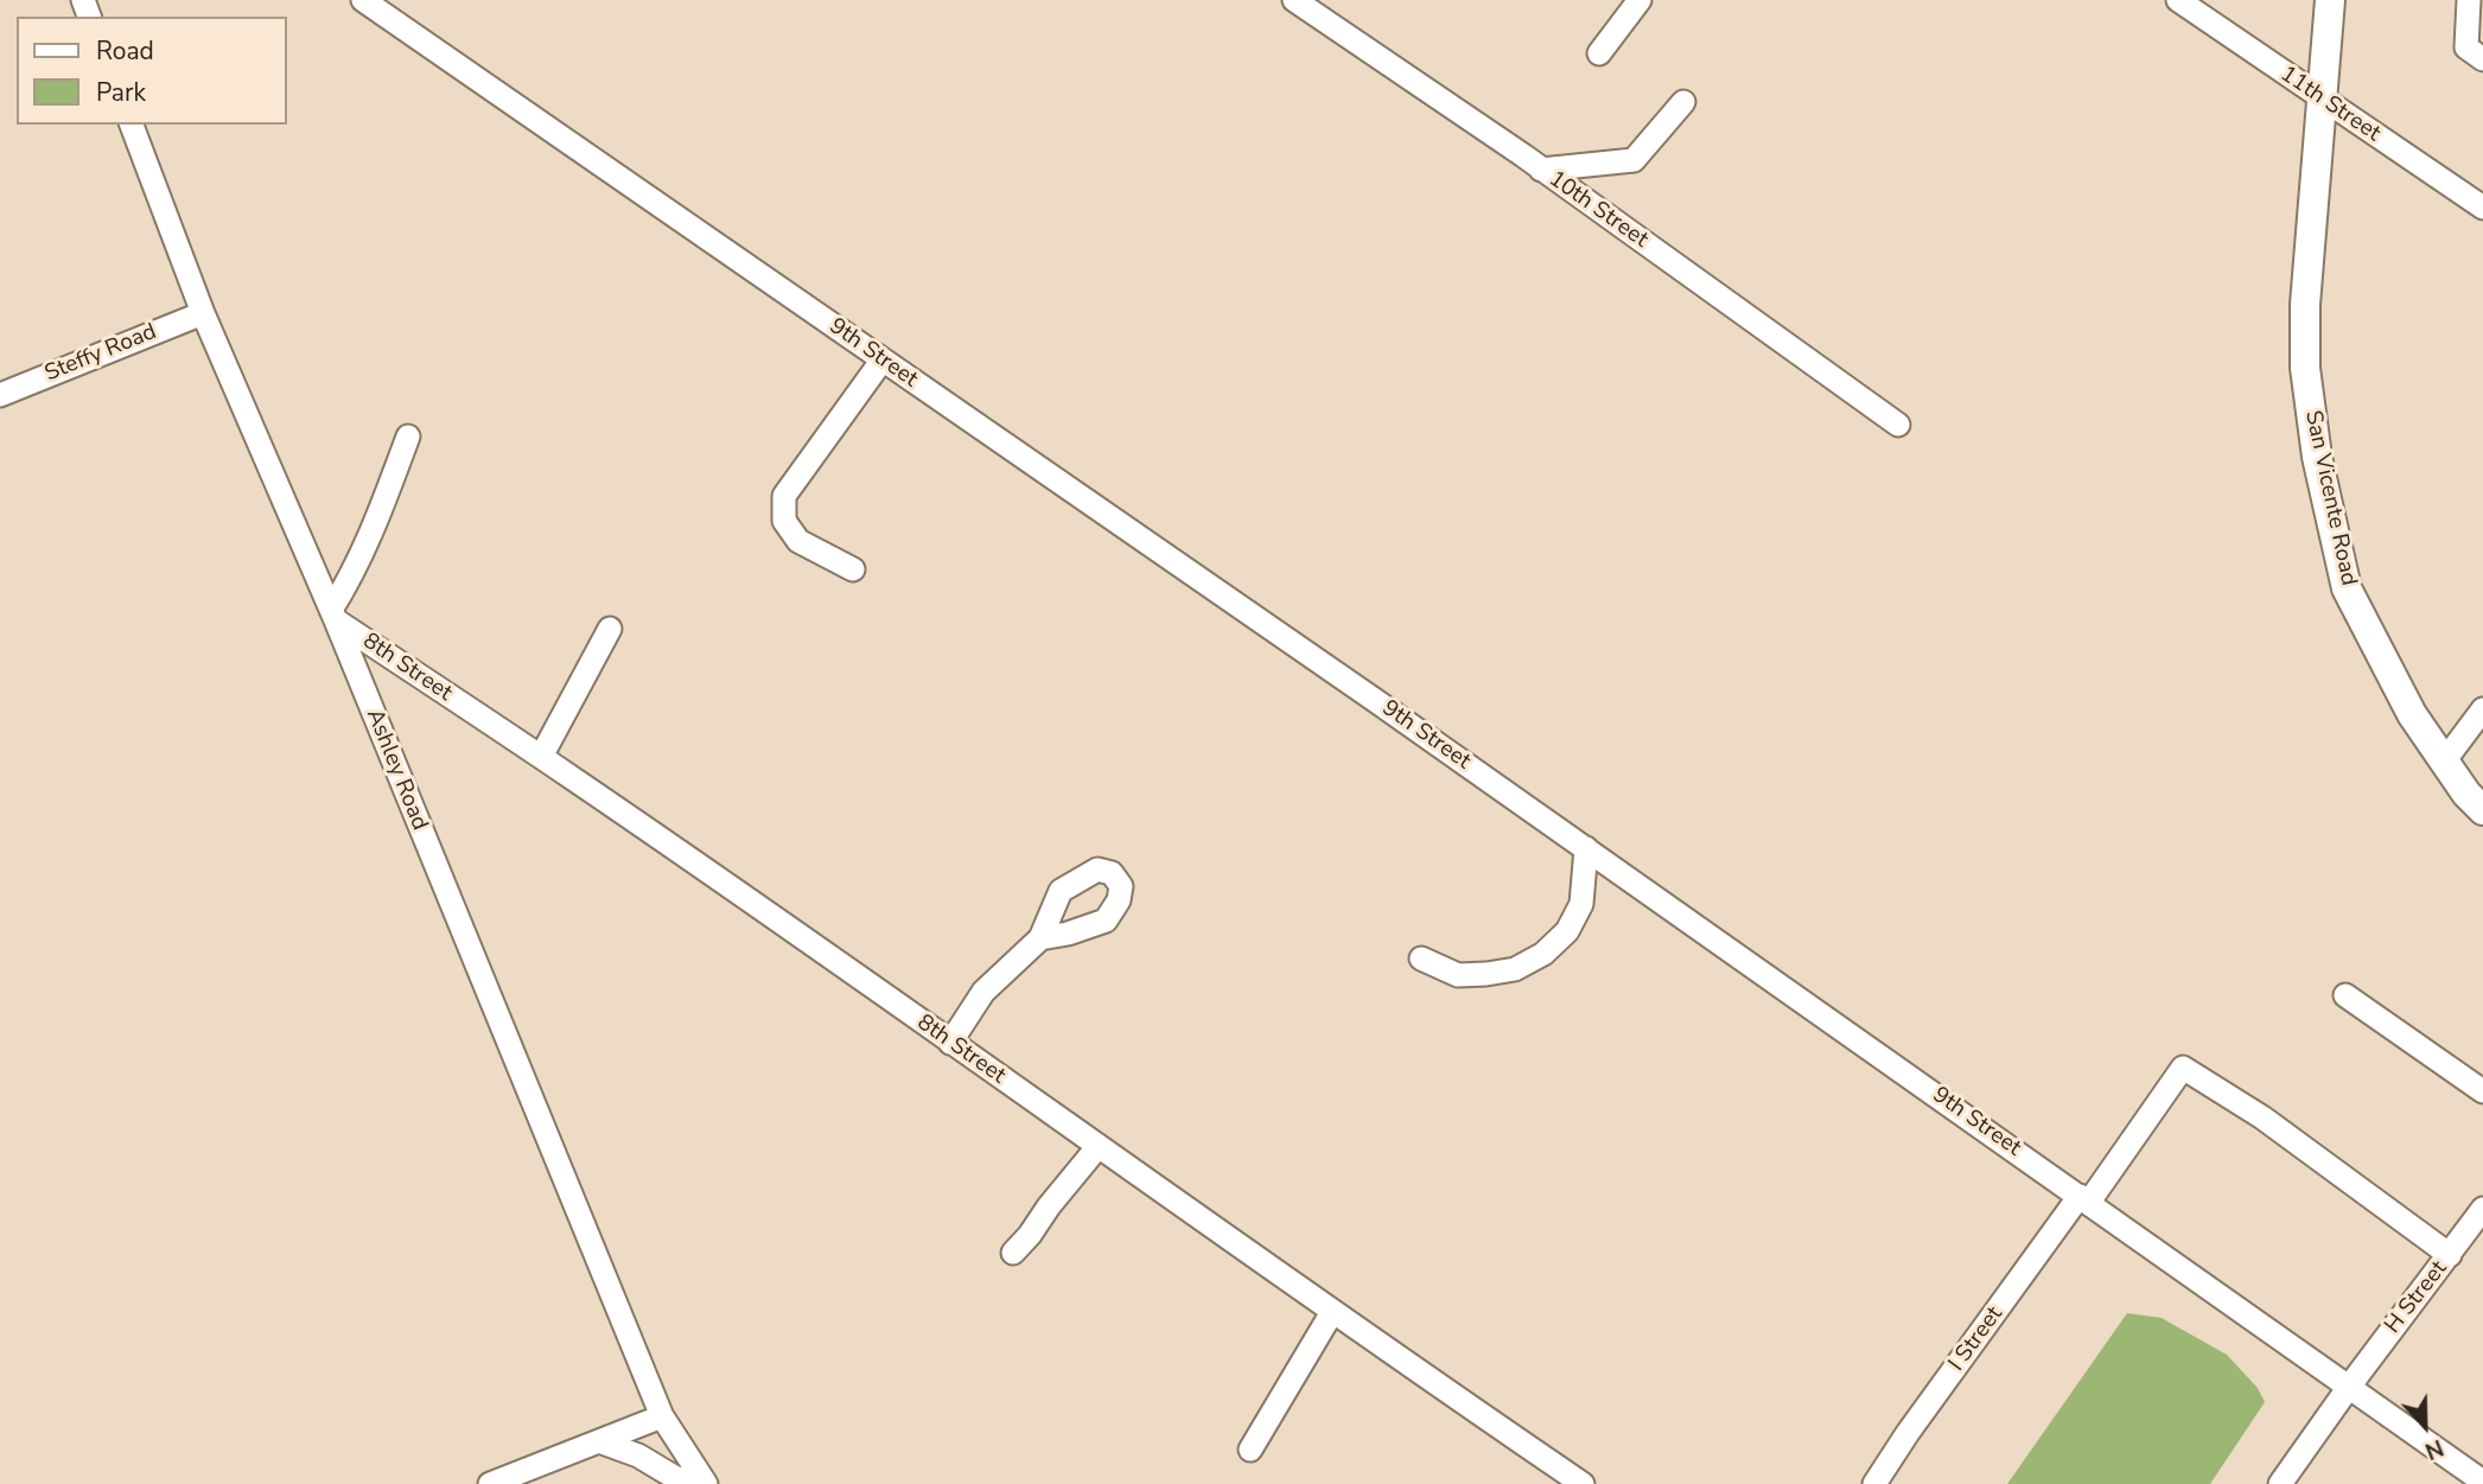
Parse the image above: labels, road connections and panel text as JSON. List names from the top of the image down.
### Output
{
  "streets": {
    "main road": ["San Vicente Road"],
    "street": [
      "11th Street",
      "10th Street",
      "Steffy Road",
      "9th Street",
      "8th Street",
      "Ashley Road",
      "H Street",
      "I Street"
    ]
  },
  "crossings": [
    ["11th Street", "San Vicente Road"],
    ["Steffy Road", "Ashley Road"],
    ["9th Street", "H Street"],
    ["9th Street", "I Street"],
    ["8th Street", "Ashley Road"],
    ["H Street", "I Street"]
  ],
  "legend": ["Road", "Park"],
  "north": "bottom"
}
